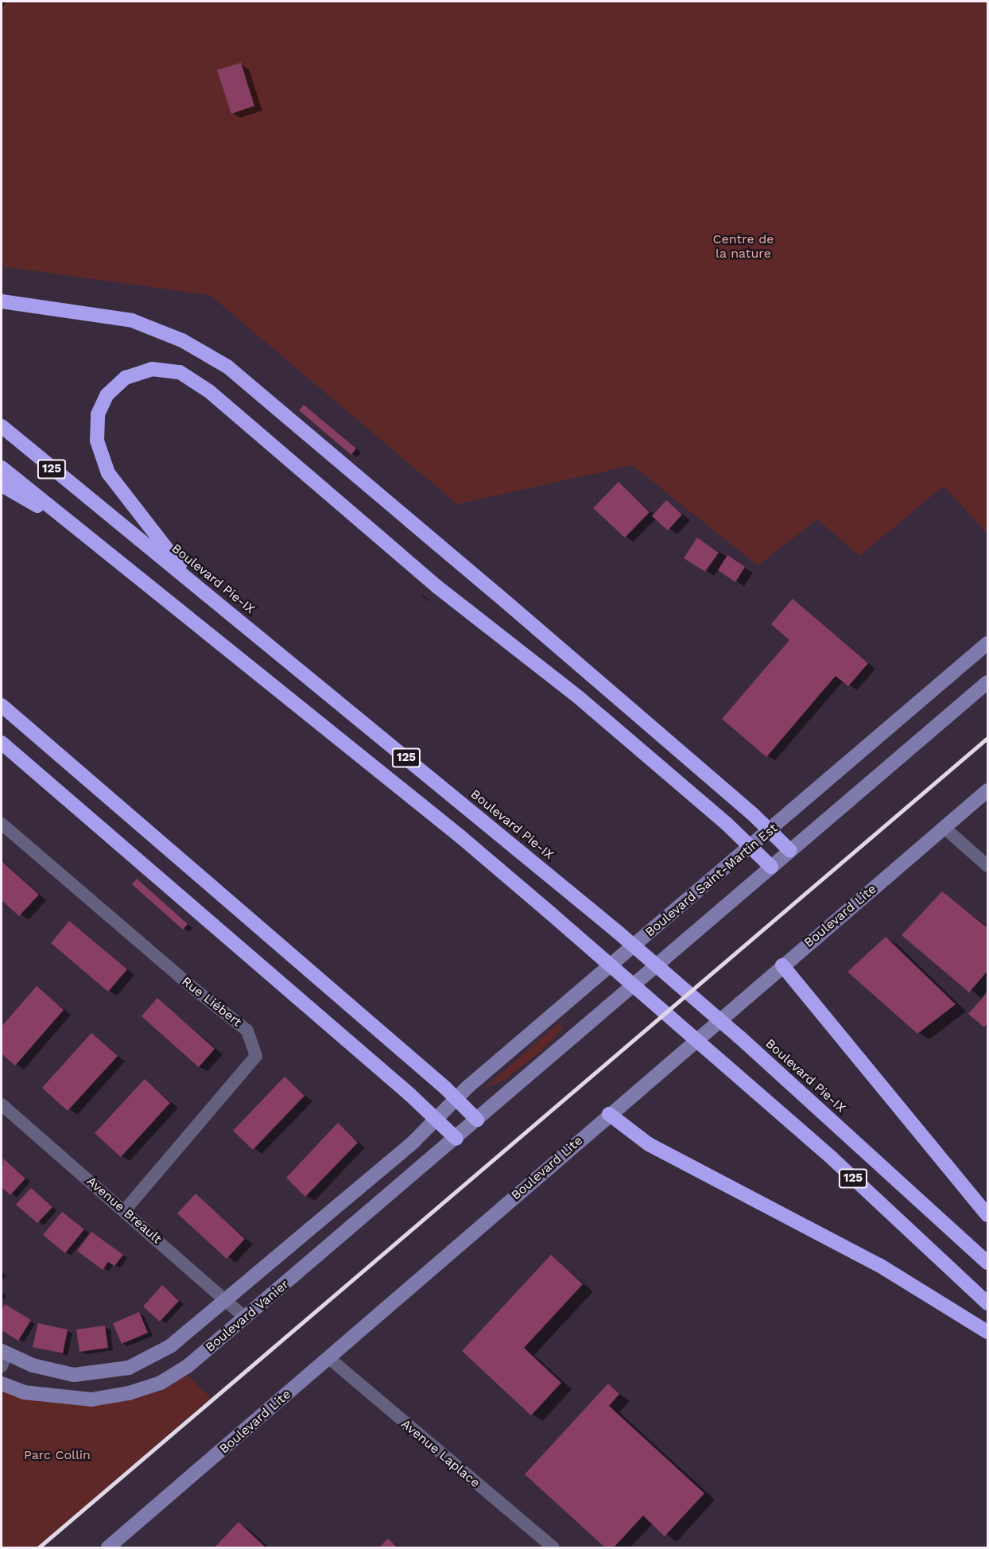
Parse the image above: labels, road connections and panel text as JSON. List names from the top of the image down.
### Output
{
  "streets": {
    "highway": ["125", "Boulevard Pie-IX"],
    "street": [
      "Boulevard Saint-Martin Est",
      "Boulevard Lite",
      "Rue Liébert",
      "Avenue Breault",
      "Boulevard Vanier",
      "Avenue Laplace"
    ]
  },
  "crossings": [
    ["Boulevard Saint-Martin Est", "Boulevard Vanier"],
    ["Boulevard Lite", "Avenue Laplace"],
    ["Rue Liébert", "Avenue Breault"],
    ["Avenue Breault", "Boulevard Vanier"]
  ],
  "parks": ["Centre de la nature", "Parc Collin"]
}
